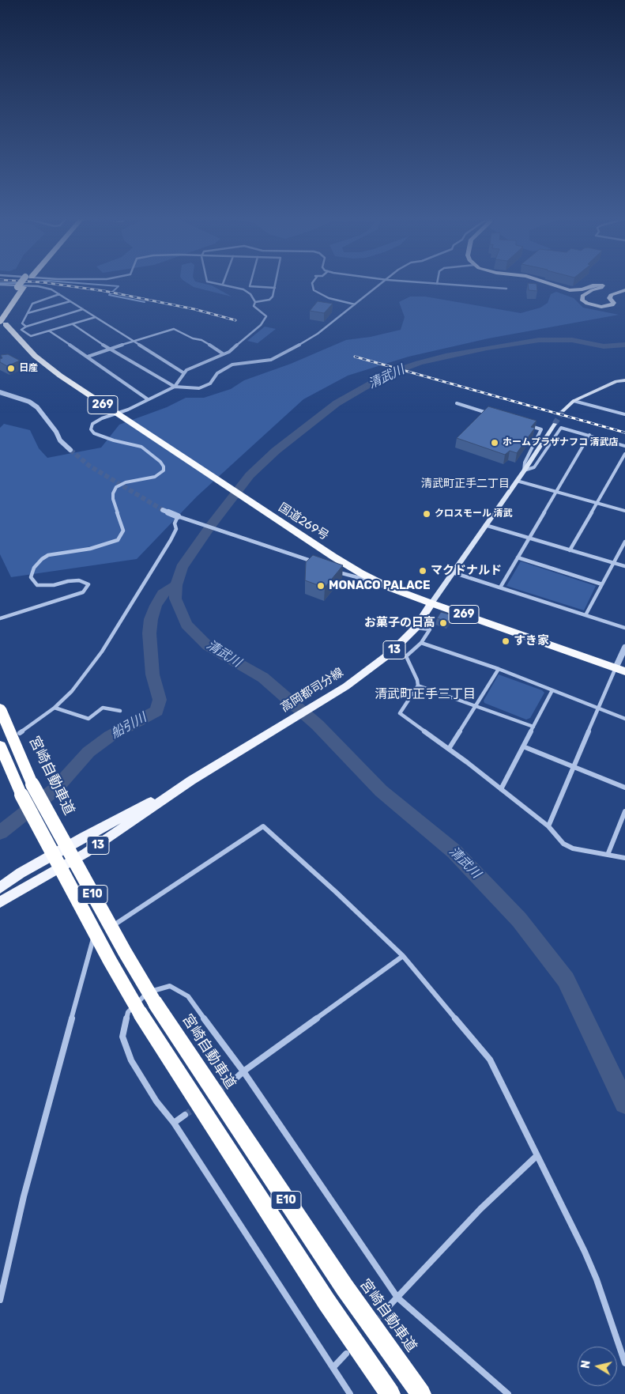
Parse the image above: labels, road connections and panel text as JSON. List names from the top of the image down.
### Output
{
  "streets": {
    "highway": [
      "269",
      "国道269号",
      "宮崎自動車道",
      "E10"
    ],
    "main road": ["13", "高岡都司分線"]
  },
  "crossings": [
    ["国道269号", "高岡都司分線"]
  ],
  "districts": ["清武町正手二丁目", "清武町正手三丁目"],
  "water": ["清武川", "船引川"],
  "places": [
    "日産",
    "ホームプラザナフコ 清武店",
    "クロスモール 清武",
    "マクドナルド",
    "MONACO PALACE",
    "お菓子の日高",
    "すき家"
  ],
  "north": "left"
}
